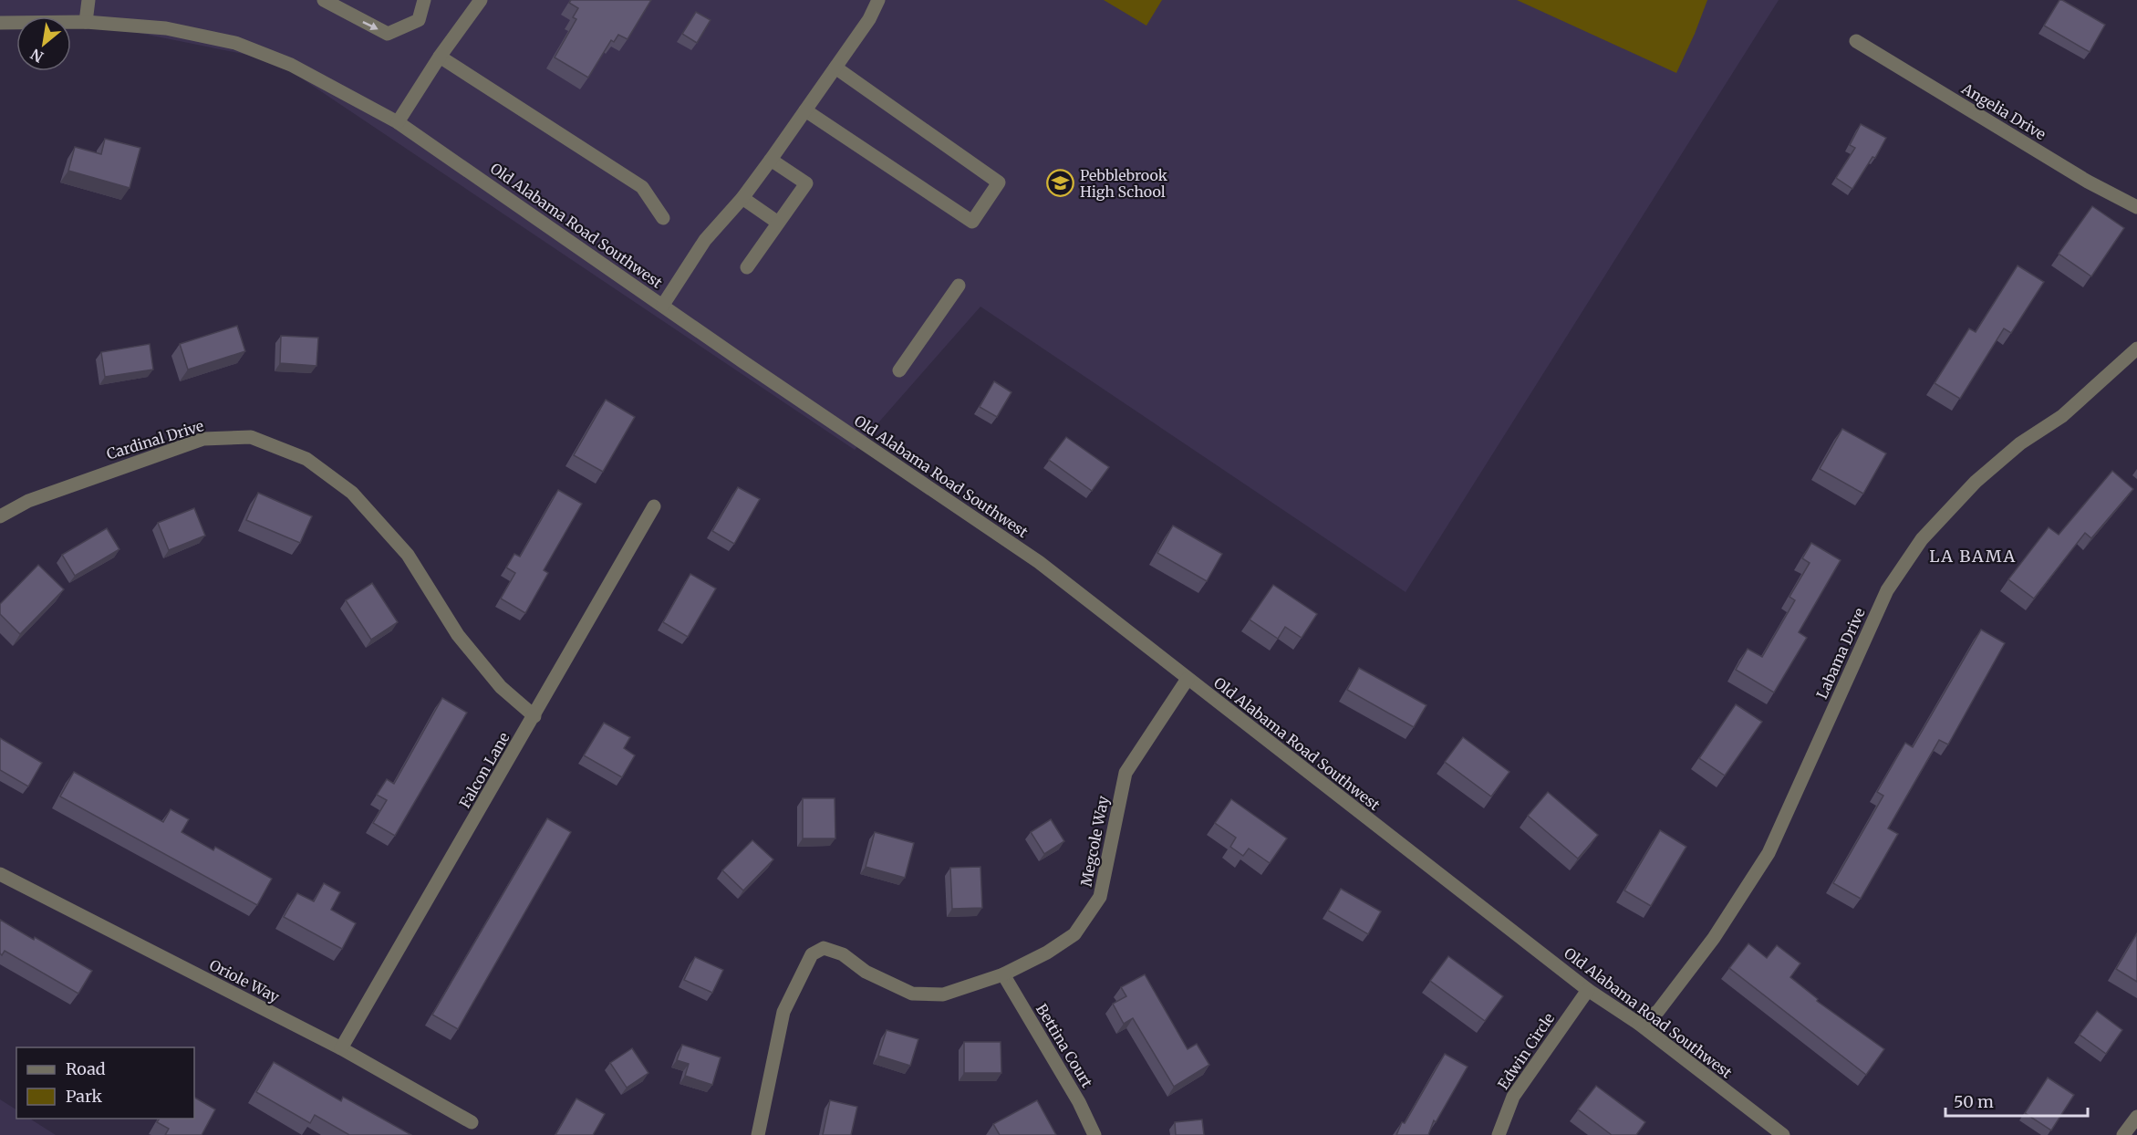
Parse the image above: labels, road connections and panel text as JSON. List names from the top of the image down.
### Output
{
  "streets": {
    "street": [
      "Angelia Drive",
      "Old Alabama Road Southwest",
      "Cardinal Drive",
      "Labama Drive",
      "Falcon Lane",
      "Megcole Way",
      "Oriole Way",
      "Bettina Court",
      "Edwin Circle"
    ]
  },
  "crossings": [
    ["Old Alabama Road Southwest", "Labama Drive"],
    ["Old Alabama Road Southwest", "Megcole Way"],
    ["Old Alabama Road Southwest", "Edwin Circle"],
    ["Cardinal Drive", "Falcon Lane"],
    ["Falcon Lane", "Oriole Way"],
    ["Megcole Way", "Bettina Court"]
  ],
  "districts": ["LA BAMA"],
  "places": {
    "school or university": ["Pebblebrook High School"]
  },
  "legend": ["Road", "Park"],
  "scale_bar": "50 m",
  "north": "bottom left"
}
